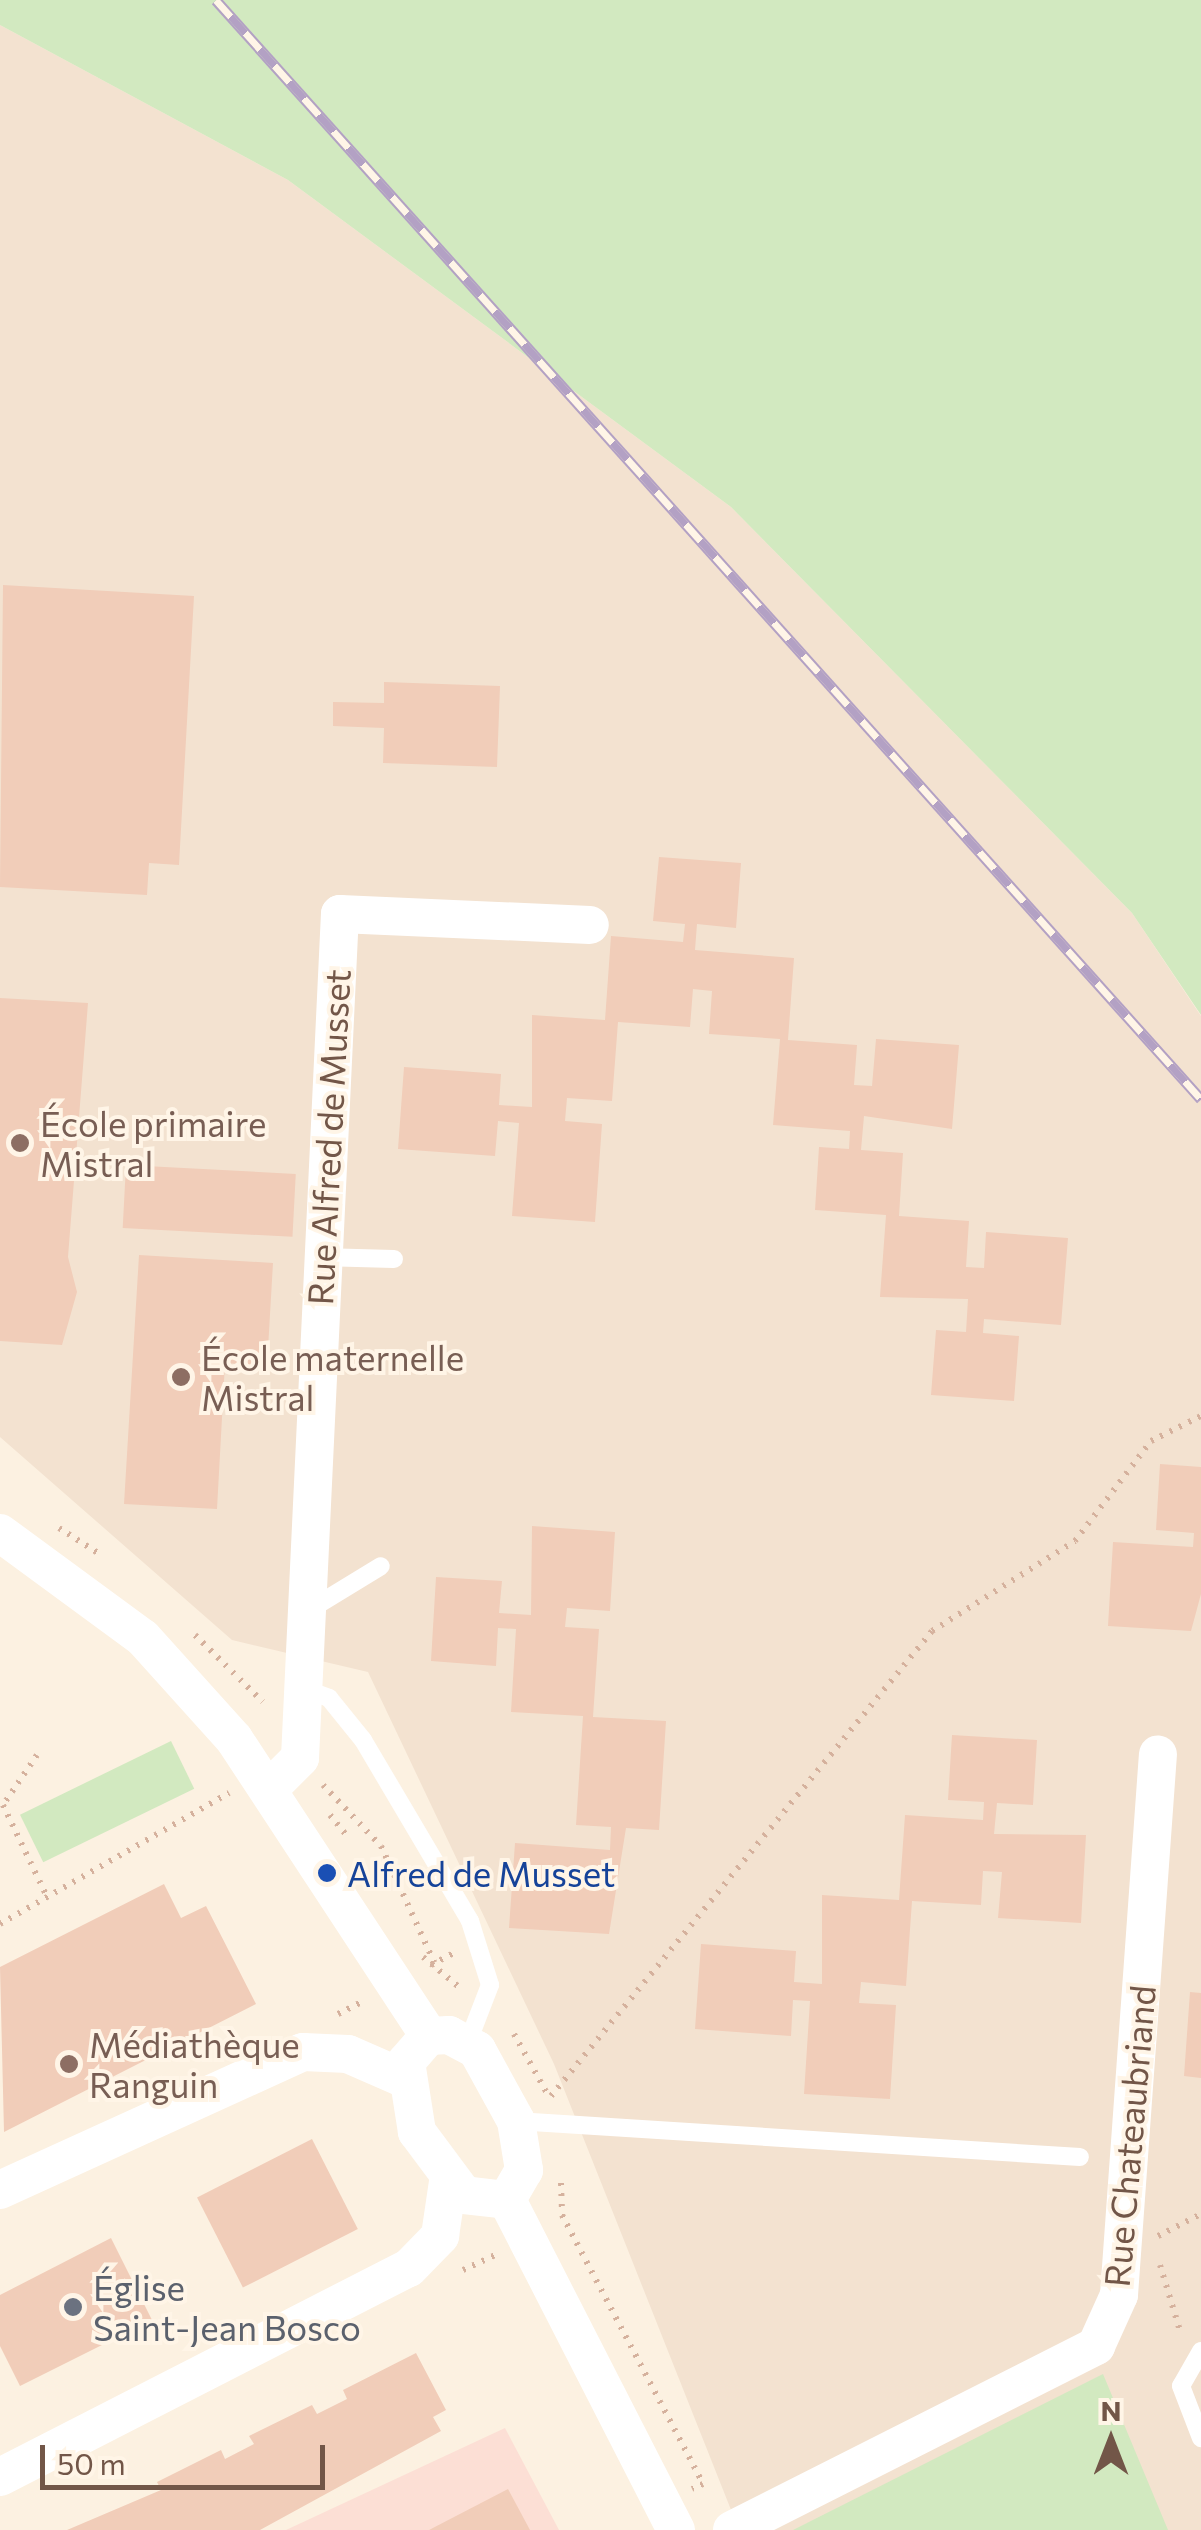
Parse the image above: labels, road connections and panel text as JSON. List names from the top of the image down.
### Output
{
  "streets": {
    "street": ["Rue Alfred de Musset", "Rue Chateaubriand"]
  },
  "places": [
    "École primaire Mistral",
    "École maternelle Mistral",
    "Alfred de Musset",
    "Médiathèque Ranguin",
    "Église Saint-Jean Bosco"
  ],
  "scale_bar": "50 m",
  "north": "top"
}
